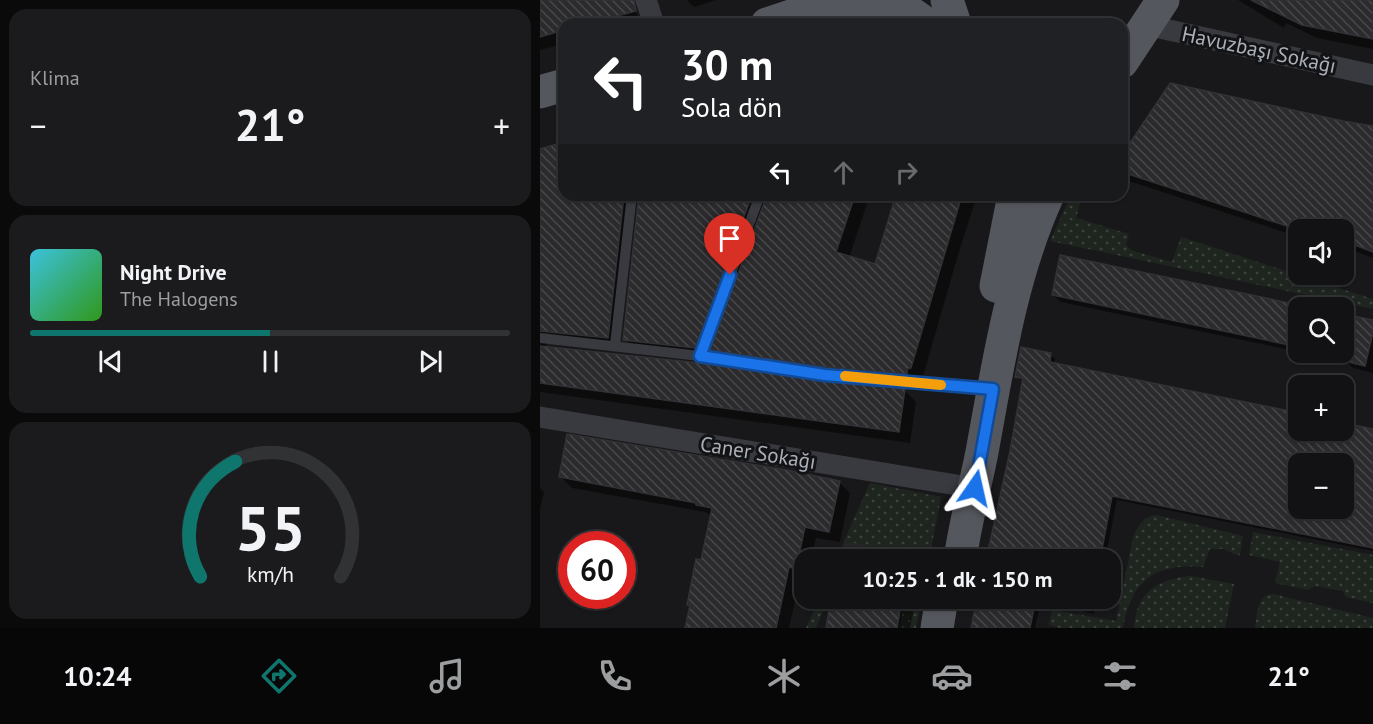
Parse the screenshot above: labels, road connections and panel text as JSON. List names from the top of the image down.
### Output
{
  "streets": {
    "street": ["Havuzbaşı Sokağı", "Caner Sokağı"]
  },
  "page": {
    "tile": "Klima",
    "turn": ["30 m", "Sola dön"],
    "heat": ["−", "21°", "+"],
    "map_buttons": ["+", "−"],
    "song": ["Night Drive", "The Halogens"],
    "limit": "60",
    "trip": "10:25 · 1 dk · 150 m",
    "tabs": ["10:24", "21°"],
    "gauge": ["55", "km/h"]
  }
}
